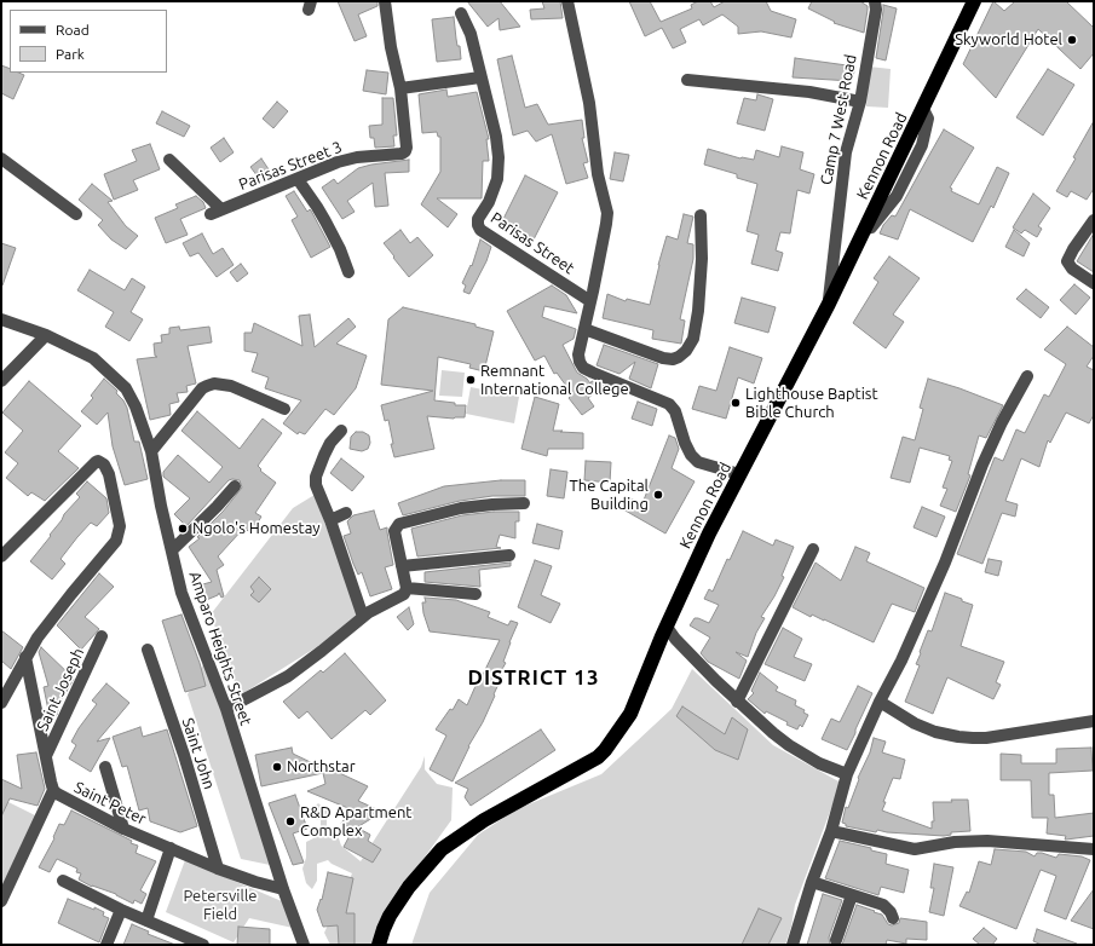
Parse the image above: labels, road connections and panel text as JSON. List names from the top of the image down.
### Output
{
  "streets": {
    "highway": ["Kennon Road"],
    "street": [
      "Camp 7 West Road",
      "Parisas Street 3",
      "Parisas Street",
      "Amparo Heights Street",
      "Saint Joseph",
      "Saint John",
      "Saint Peter"
    ]
  },
  "crossings": [
    ["Camp 7 West Road", "Kennon Road"],
    ["Amparo Heights Street", "Saint Peter"],
    ["Saint Joseph", "Saint Peter"],
    ["Saint John", "Saint Peter"]
  ],
  "districts": ["DISTRICT 13"],
  "parks": ["Petersville Field"],
  "places": [
    "Skyworld Hotel",
    "Remnant International College",
    "Lighthouse Baptist Bible Church",
    "The Capital Building",
    "Ngolo's Homestay",
    "Northstar",
    "R&D Apartment Complex"
  ],
  "legend": ["Road", "Park"]
}
